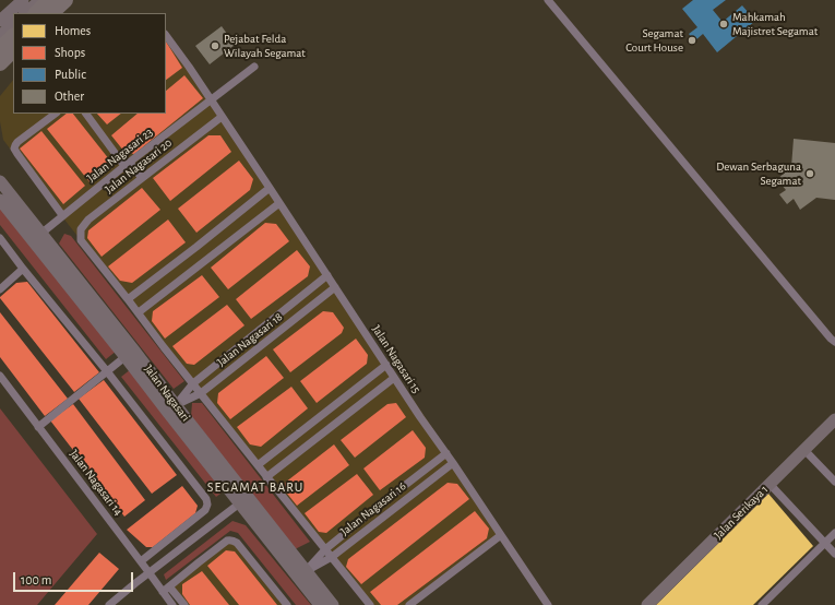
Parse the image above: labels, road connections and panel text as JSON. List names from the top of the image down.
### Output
{
  "streets": {
    "street": [
      "Jalan Nagasari 23",
      "Jalan Nagasari 20",
      "Jalan Nagasari 18",
      "Jalan Nagasari 15",
      "Jalan Nagasari",
      "Jalan Nagasari 14",
      "Jalan Nagasari 16",
      "Jalan Serikaya 1"
    ]
  },
  "crossings": [
    ["Jalan Nagasari 23", "Jalan Nagasari 15"],
    ["Jalan Nagasari 23", "Jalan Nagasari"],
    ["Jalan Nagasari 20", "Jalan Nagasari 15"],
    ["Jalan Nagasari 18", "Jalan Nagasari 15"],
    ["Jalan Nagasari 18", "Jalan Nagasari"],
    ["Jalan Nagasari 15", "Jalan Nagasari 16"],
    ["Jalan Nagasari", "Jalan Nagasari 16"]
  ],
  "districts": ["SEGAMAT BARU"],
  "places": [
    "Mahkamah Majistret Segamat",
    "Segamat Court House",
    "Pejabat Felda Wilayah Segamat",
    "Dewan Serbaguna Segamat"
  ],
  "legend": [
    "Homes",
    "Shops",
    "Public",
    "Other"
  ],
  "scale_bar": "100 m"
}
